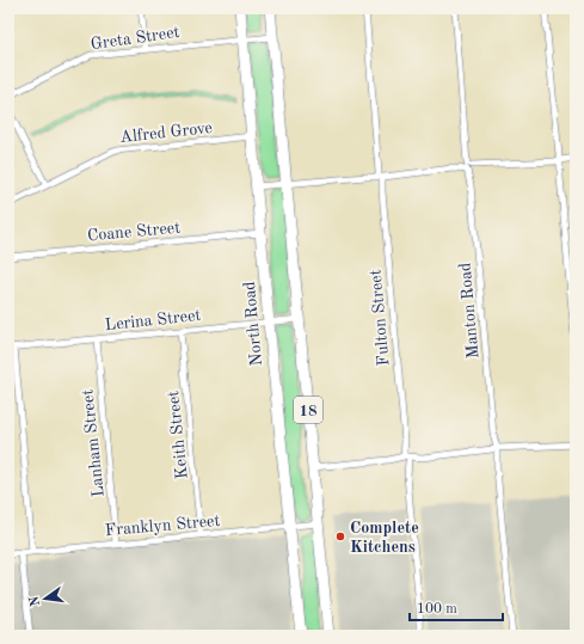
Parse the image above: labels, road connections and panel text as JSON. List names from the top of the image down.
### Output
{
  "streets": {
    "highway": ["North Road", "18"],
    "street": [
      "Greta Street",
      "Alfred Grove",
      "Coane Street",
      "Manton Road",
      "Fulton Street",
      "Lerina Street",
      "Keith Street",
      "Lanham Street",
      "Franklyn Street"
    ]
  },
  "crossings": [
    ["Greta Street", "North Road"],
    ["Greta Street", "18"],
    ["Alfred Grove", "North Road"],
    ["Coane Street", "North Road"],
    ["Lerina Street", "North Road"],
    ["Lerina Street", "18"],
    ["Lerina Street", "Keith Street"],
    ["Lerina Street", "Lanham Street"],
    ["North Road", "Franklyn Street"],
    ["18", "Franklyn Street"],
    ["Keith Street", "Franklyn Street"],
    ["Lanham Street", "Franklyn Street"]
  ],
  "places": ["Complete Kitchens"],
  "scale_bar": "100 m",
  "north": "left"
}
